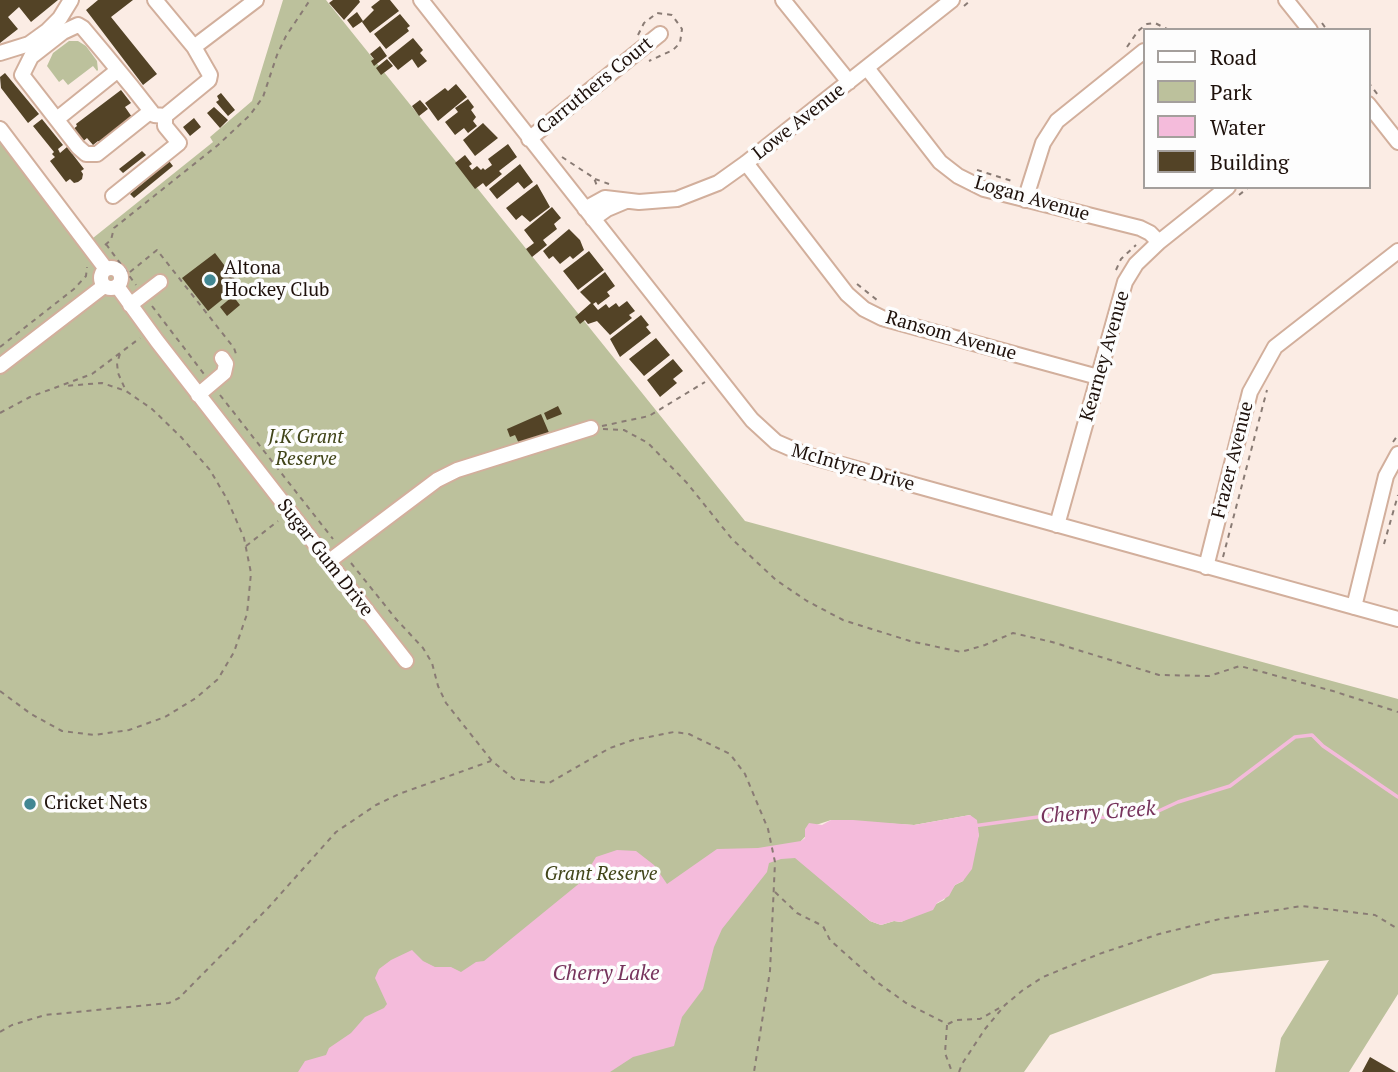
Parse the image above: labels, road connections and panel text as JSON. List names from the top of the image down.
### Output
{
  "streets": {
    "street": [
      "Carruthers Court",
      "Lowe Avenue",
      "Logan Avenue",
      "Ransom Avenue",
      "Kearney Avenue",
      "Frazer Avenue",
      "McIntyre Drive",
      "Sugar Gum Drive"
    ]
  },
  "crossings": [
    ["Carruthers Court", "McIntyre Drive"],
    ["Lowe Avenue", "Logan Avenue"],
    ["Lowe Avenue", "Ransom Avenue"],
    ["Lowe Avenue", "McIntyre Drive"],
    ["Logan Avenue", "Kearney Avenue"],
    ["Ransom Avenue", "Kearney Avenue"],
    ["Kearney Avenue", "McIntyre Drive"],
    ["Frazer Avenue", "McIntyre Drive"]
  ],
  "water": ["Cherry Creek", "Cherry Lake"],
  "parks": ["J.K Grant Reserve", "Grant Reserve"],
  "places": ["Altona Hockey Club", "Cricket Nets"],
  "legend": [
    "Road",
    "Park",
    "Water",
    "Building"
  ]
}
